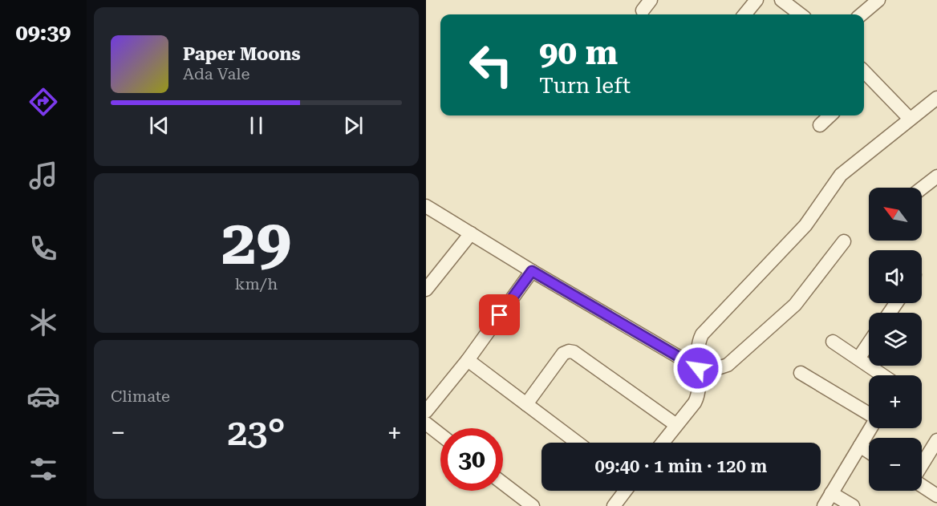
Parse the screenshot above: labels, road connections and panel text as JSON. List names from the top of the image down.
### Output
{
  "north": "top left",
  "page": {
    "tabs": "09:39",
    "turn": ["90 m", "Turn left"],
    "song": ["Paper Moons", "Ada Vale"],
    "tile": [
      ["29", "km/h"],
      "Climate"
    ],
    "map_buttons": ["+", "−"],
    "heat": ["−", "23°", "+"],
    "limit": "30",
    "trip": "09:40 · 1 min · 120 m"
  }
}
